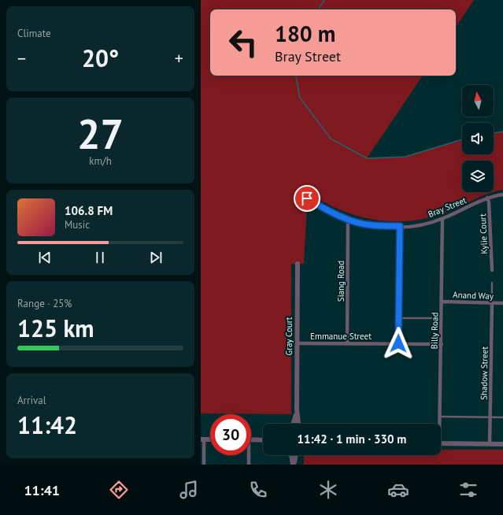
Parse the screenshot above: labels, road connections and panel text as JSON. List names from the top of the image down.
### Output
{
  "streets": {
    "street": [
      "Bray Street",
      "Kylie Court",
      "Siang Road",
      "Anand Way",
      "Billy Road",
      "Gray Court",
      "Emmanue Street",
      "Shadow Street"
    ]
  },
  "crossings": [
    ["Bray Street", "Kylie Court"],
    ["Bray Street", "Siang Road"],
    ["Bray Street", "Billy Road"],
    ["Siang Road", "Emmanue Street"],
    ["Anand Way", "Billy Road"],
    ["Anand Way", "Shadow Street"],
    ["Billy Road", "Emmanue Street"],
    ["Gray Court", "Emmanue Street"]
  ],
  "north": "top",
  "page": {
    "tile": [
      "Climate",
      ["27", "km/h"],
      ["Range · 25%", "125 km"],
      ["Arrival", "11:42"]
    ],
    "turn": ["180 m", "Bray Street"],
    "heat": ["−", "20°", "+"],
    "song": ["106.8 FM", "Music"],
    "limit": "30",
    "trip": "11:42 · 1 min · 330 m",
    "tabs": "11:41"
  }
}
